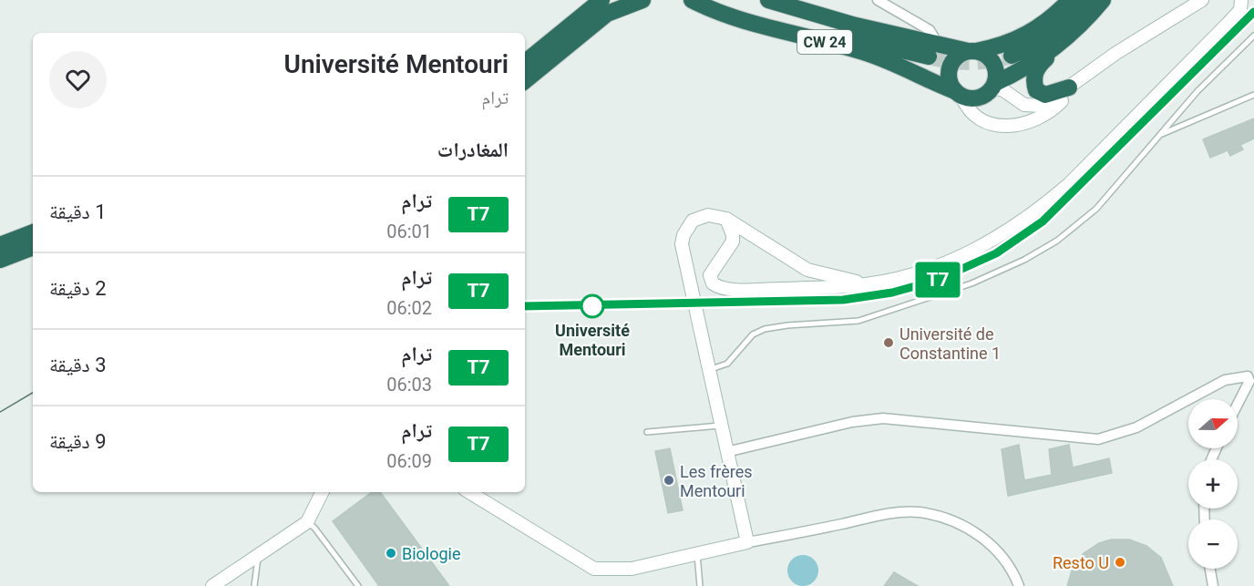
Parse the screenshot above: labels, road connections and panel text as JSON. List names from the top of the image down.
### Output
{
  "streets": {
    "highway": ["CW 24"]
  },
  "places": [
    "Université Mentouri",
    "Université de Constantine 1",
    "Les frères Mentouri",
    "Biologie",
    "Resto U"
  ],
  "lines": ["tram line T7"],
  "north": "right",
  "page": {
    "on_map": "T7",
    "heading": [
      ["Université Mentouri", "ترام"],
      "المغادرات"
    ],
    "list": [
      {
        "mark": "T7",
        "name": "ترام",
        "note": "06:01",
        "value": "1 دقيقة"
      },
      {
        "mark": "T7",
        "name": "ترام",
        "note": "06:02",
        "value": "2 دقيقة"
      },
      {
        "mark": "T7",
        "name": "ترام",
        "note": "06:03",
        "value": "3 دقيقة"
      },
      {
        "mark": "T7",
        "name": "ترام",
        "note": "06:09",
        "value": "9 دقيقة"
      }
    ],
    "map_buttons": ["+", "−"]
  }
}
